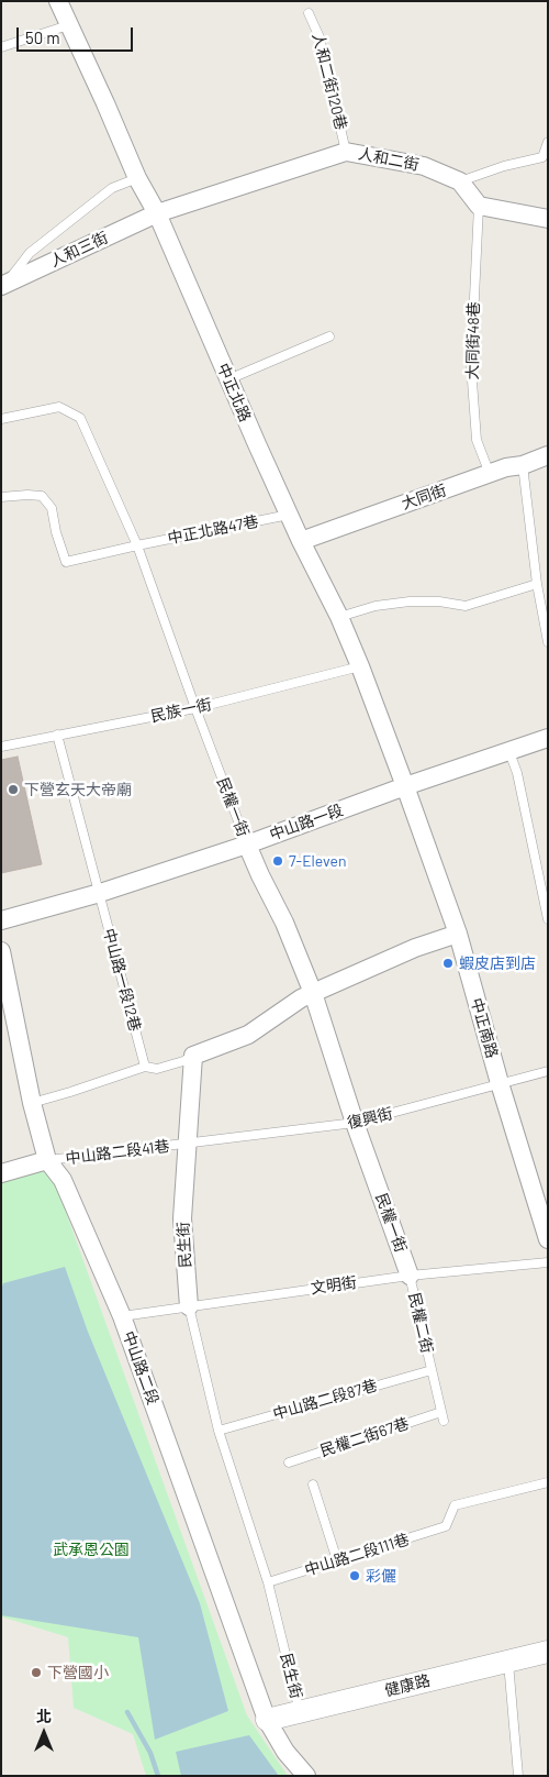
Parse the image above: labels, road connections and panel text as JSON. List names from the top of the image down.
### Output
{
  "streets": {
    "street": [
      "人和二街",
      "人和三街",
      "中正北路",
      "大同街",
      "民權一街",
      "中山路一段",
      "中正南路",
      "民生街",
      "中山路二段",
      "健康路"
    ],
    "lane": [
      "人和二街120巷",
      "大同街48巷",
      "中正北路47巷",
      "民族一街",
      "中山路一段12巷",
      "復興街",
      "中山路二段41巷",
      "文明街",
      "民權二街",
      "中山路二段87巷",
      "民權二街67巷",
      "中山路二段111巷"
    ]
  },
  "crossings": [
    ["人和二街120巷", "人和二街"],
    ["人和二街", "人和三街"],
    ["人和二街", "大同街48巷"],
    ["人和二街", "中正北路"],
    ["人和三街", "中正北路"],
    ["大同街48巷", "大同街"],
    ["中正北路", "大同街"],
    ["中正北路", "中正北路47巷"],
    ["中正北路", "民族一街"],
    ["中正北路", "中山路一段"],
    ["中正北路", "中正南路"],
    ["中正北路47巷", "民權一街"],
    ["民族一街", "民權一街"],
    ["民族一街", "中山路一段12巷"],
    ["民權一街", "中山路一段"],
    ["民權一街", "復興街"],
    ["民權一街", "文明街"],
    ["民權一街", "民權二街"],
    ["中山路一段", "中山路一段12巷"],
    ["中山路一段", "中正南路"],
    ["中正南路", "復興街"],
    ["復興街", "中山路二段41巷"],
    ["復興街", "民生街"],
    ["中山路二段41巷", "民生街"],
    ["中山路二段41巷", "中山路二段"],
    ["民生街", "文明街"],
    ["民生街", "中山路二段87巷"],
    ["民生街", "中山路二段111巷"],
    ["民生街", "健康路"],
    ["文明街", "民權二街"],
    ["文明街", "中山路二段"],
    ["民權二街", "中山路二段87巷"],
    ["民權二街", "民權二街67巷"],
    ["中山路二段", "健康路"]
  ],
  "parks": ["武承恩公園"],
  "places": [
    "下營玄天大帝廟",
    "7-Eleven",
    "蝦皮店到店",
    "彩儷",
    "下營國小"
  ],
  "scale_bar": "50 m",
  "north": "top"
}
